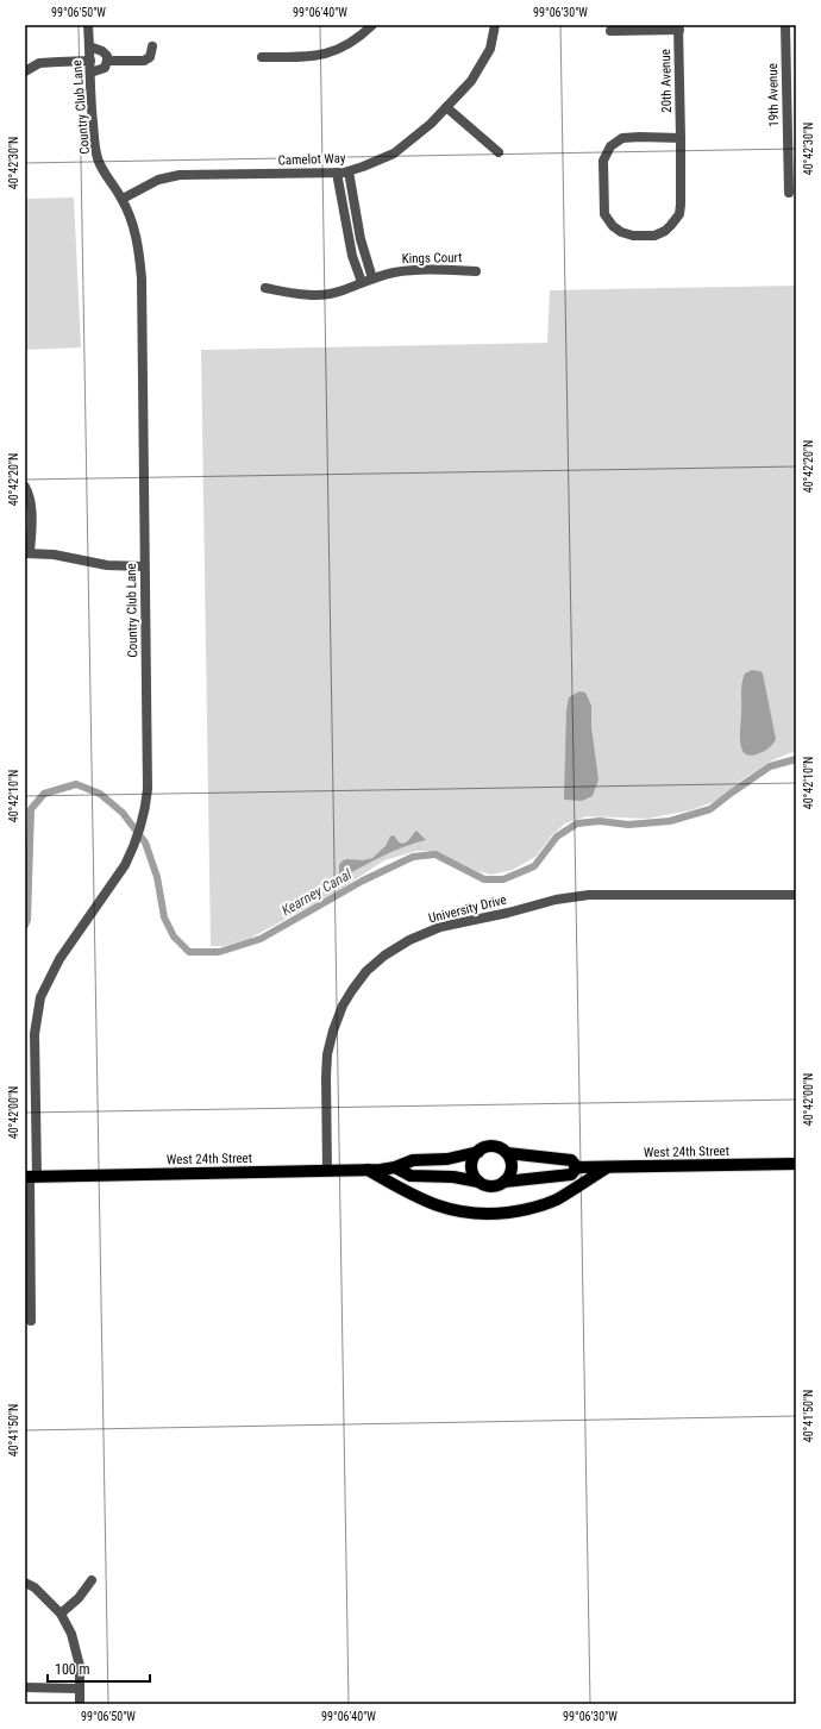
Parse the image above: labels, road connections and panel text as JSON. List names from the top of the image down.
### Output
{
  "streets": {
    "main road": ["West 24th Street"],
    "street": [
      "20th Avenue",
      "19th Avenue",
      "Country Club Lane",
      "Camelot Way",
      "Kings Court",
      "University Drive"
    ]
  },
  "crossings": [
    ["Country Club Lane", "Camelot Way"],
    ["Country Club Lane", "West 24th Street"],
    ["University Drive", "West 24th Street"]
  ],
  "water": ["Kearney Canal"],
  "scale_bar": "100 m",
  "coordinates": [
    "99°06'50\"W",
    "99°06'40\"W",
    "99°06'30\"W",
    "40°42'30\"N",
    "40°42'20\"N",
    "40°42'10\"N",
    "40°42'00\"N",
    "40°41'50\"N"
  ]
}
